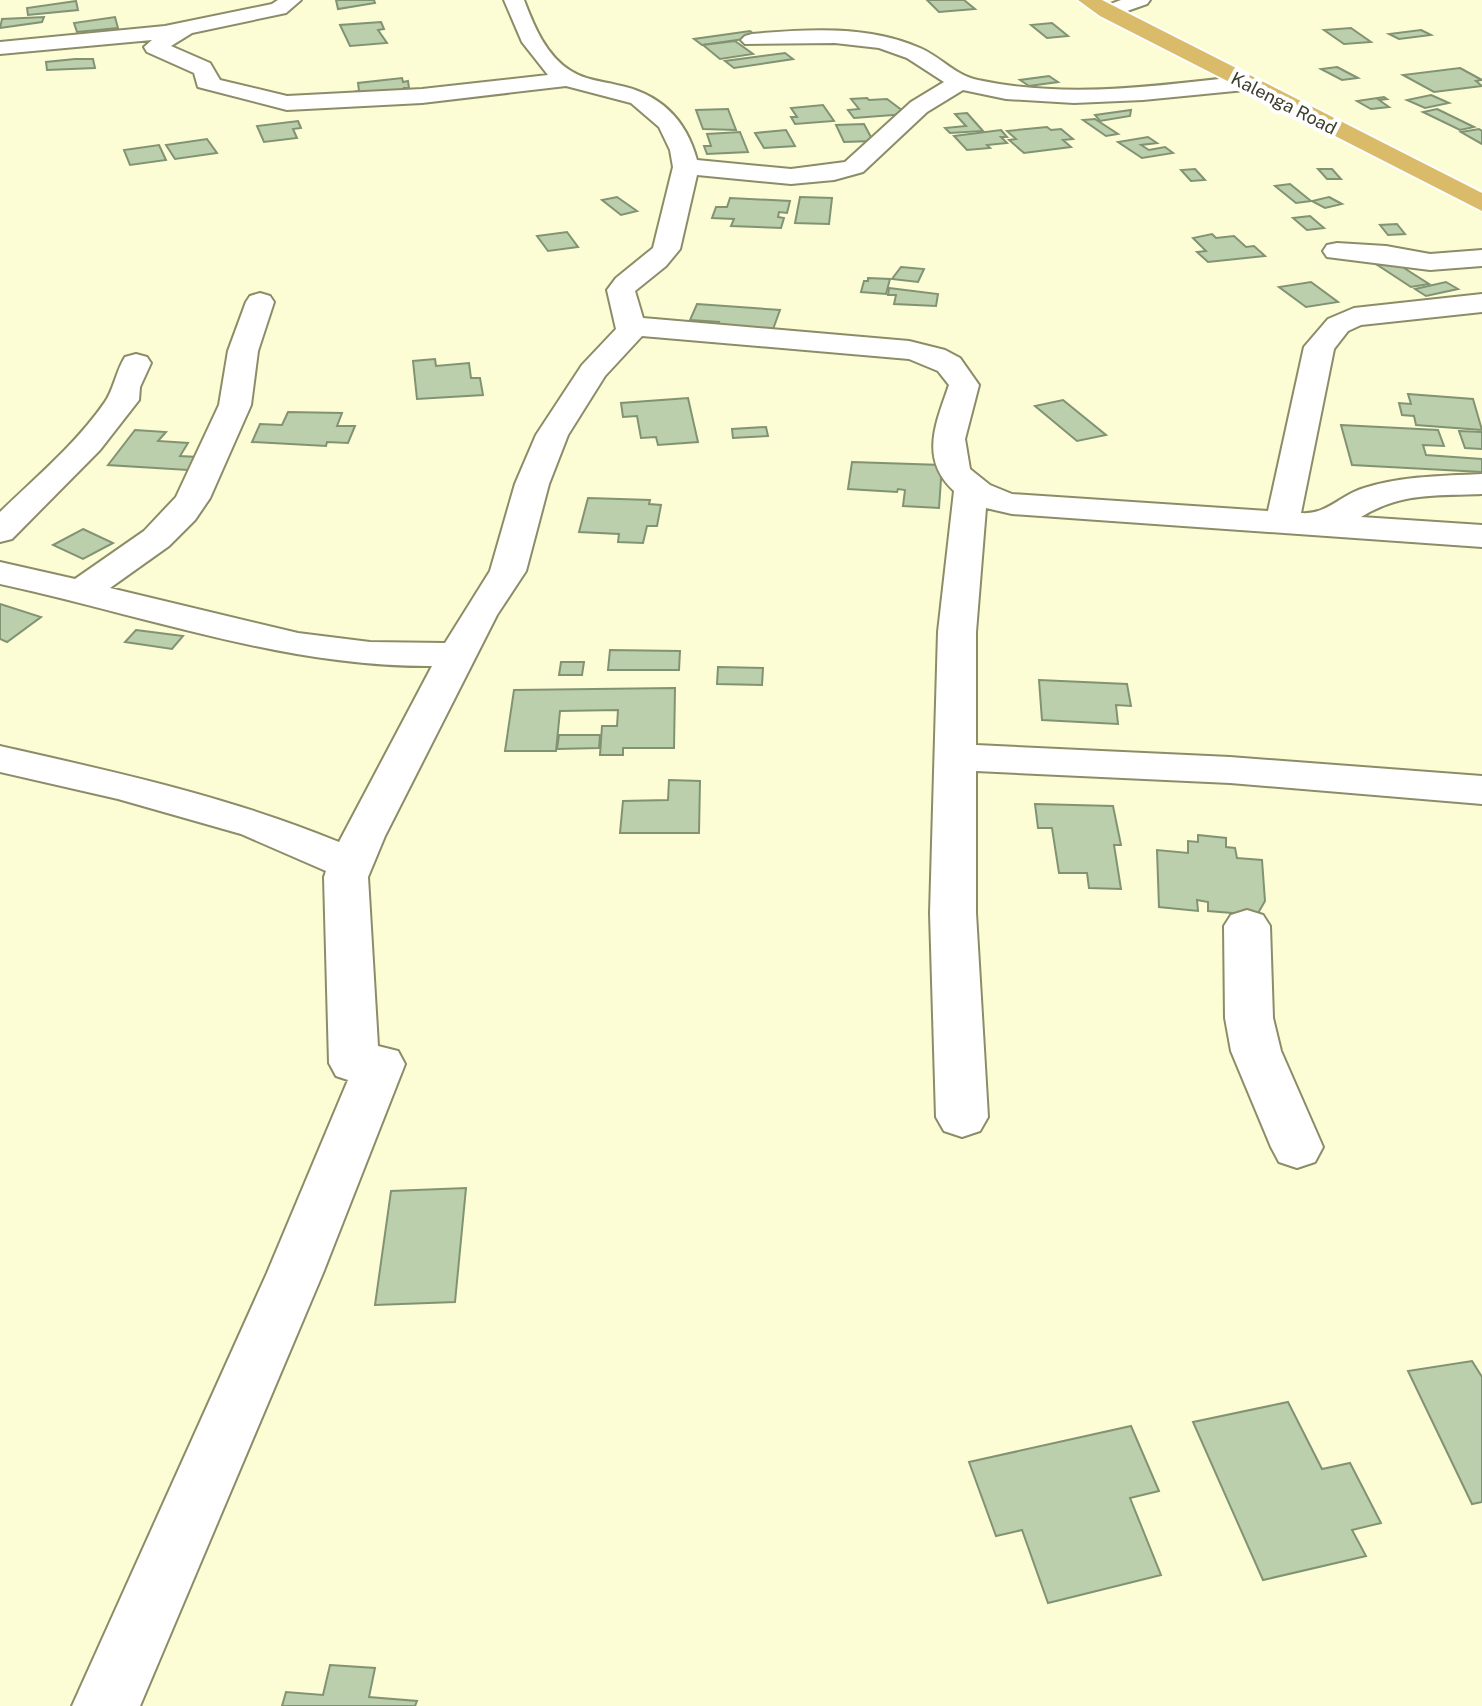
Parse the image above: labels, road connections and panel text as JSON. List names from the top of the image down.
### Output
{
  "streets": {
    "main road": ["Kalenga Road"]
  }
}
